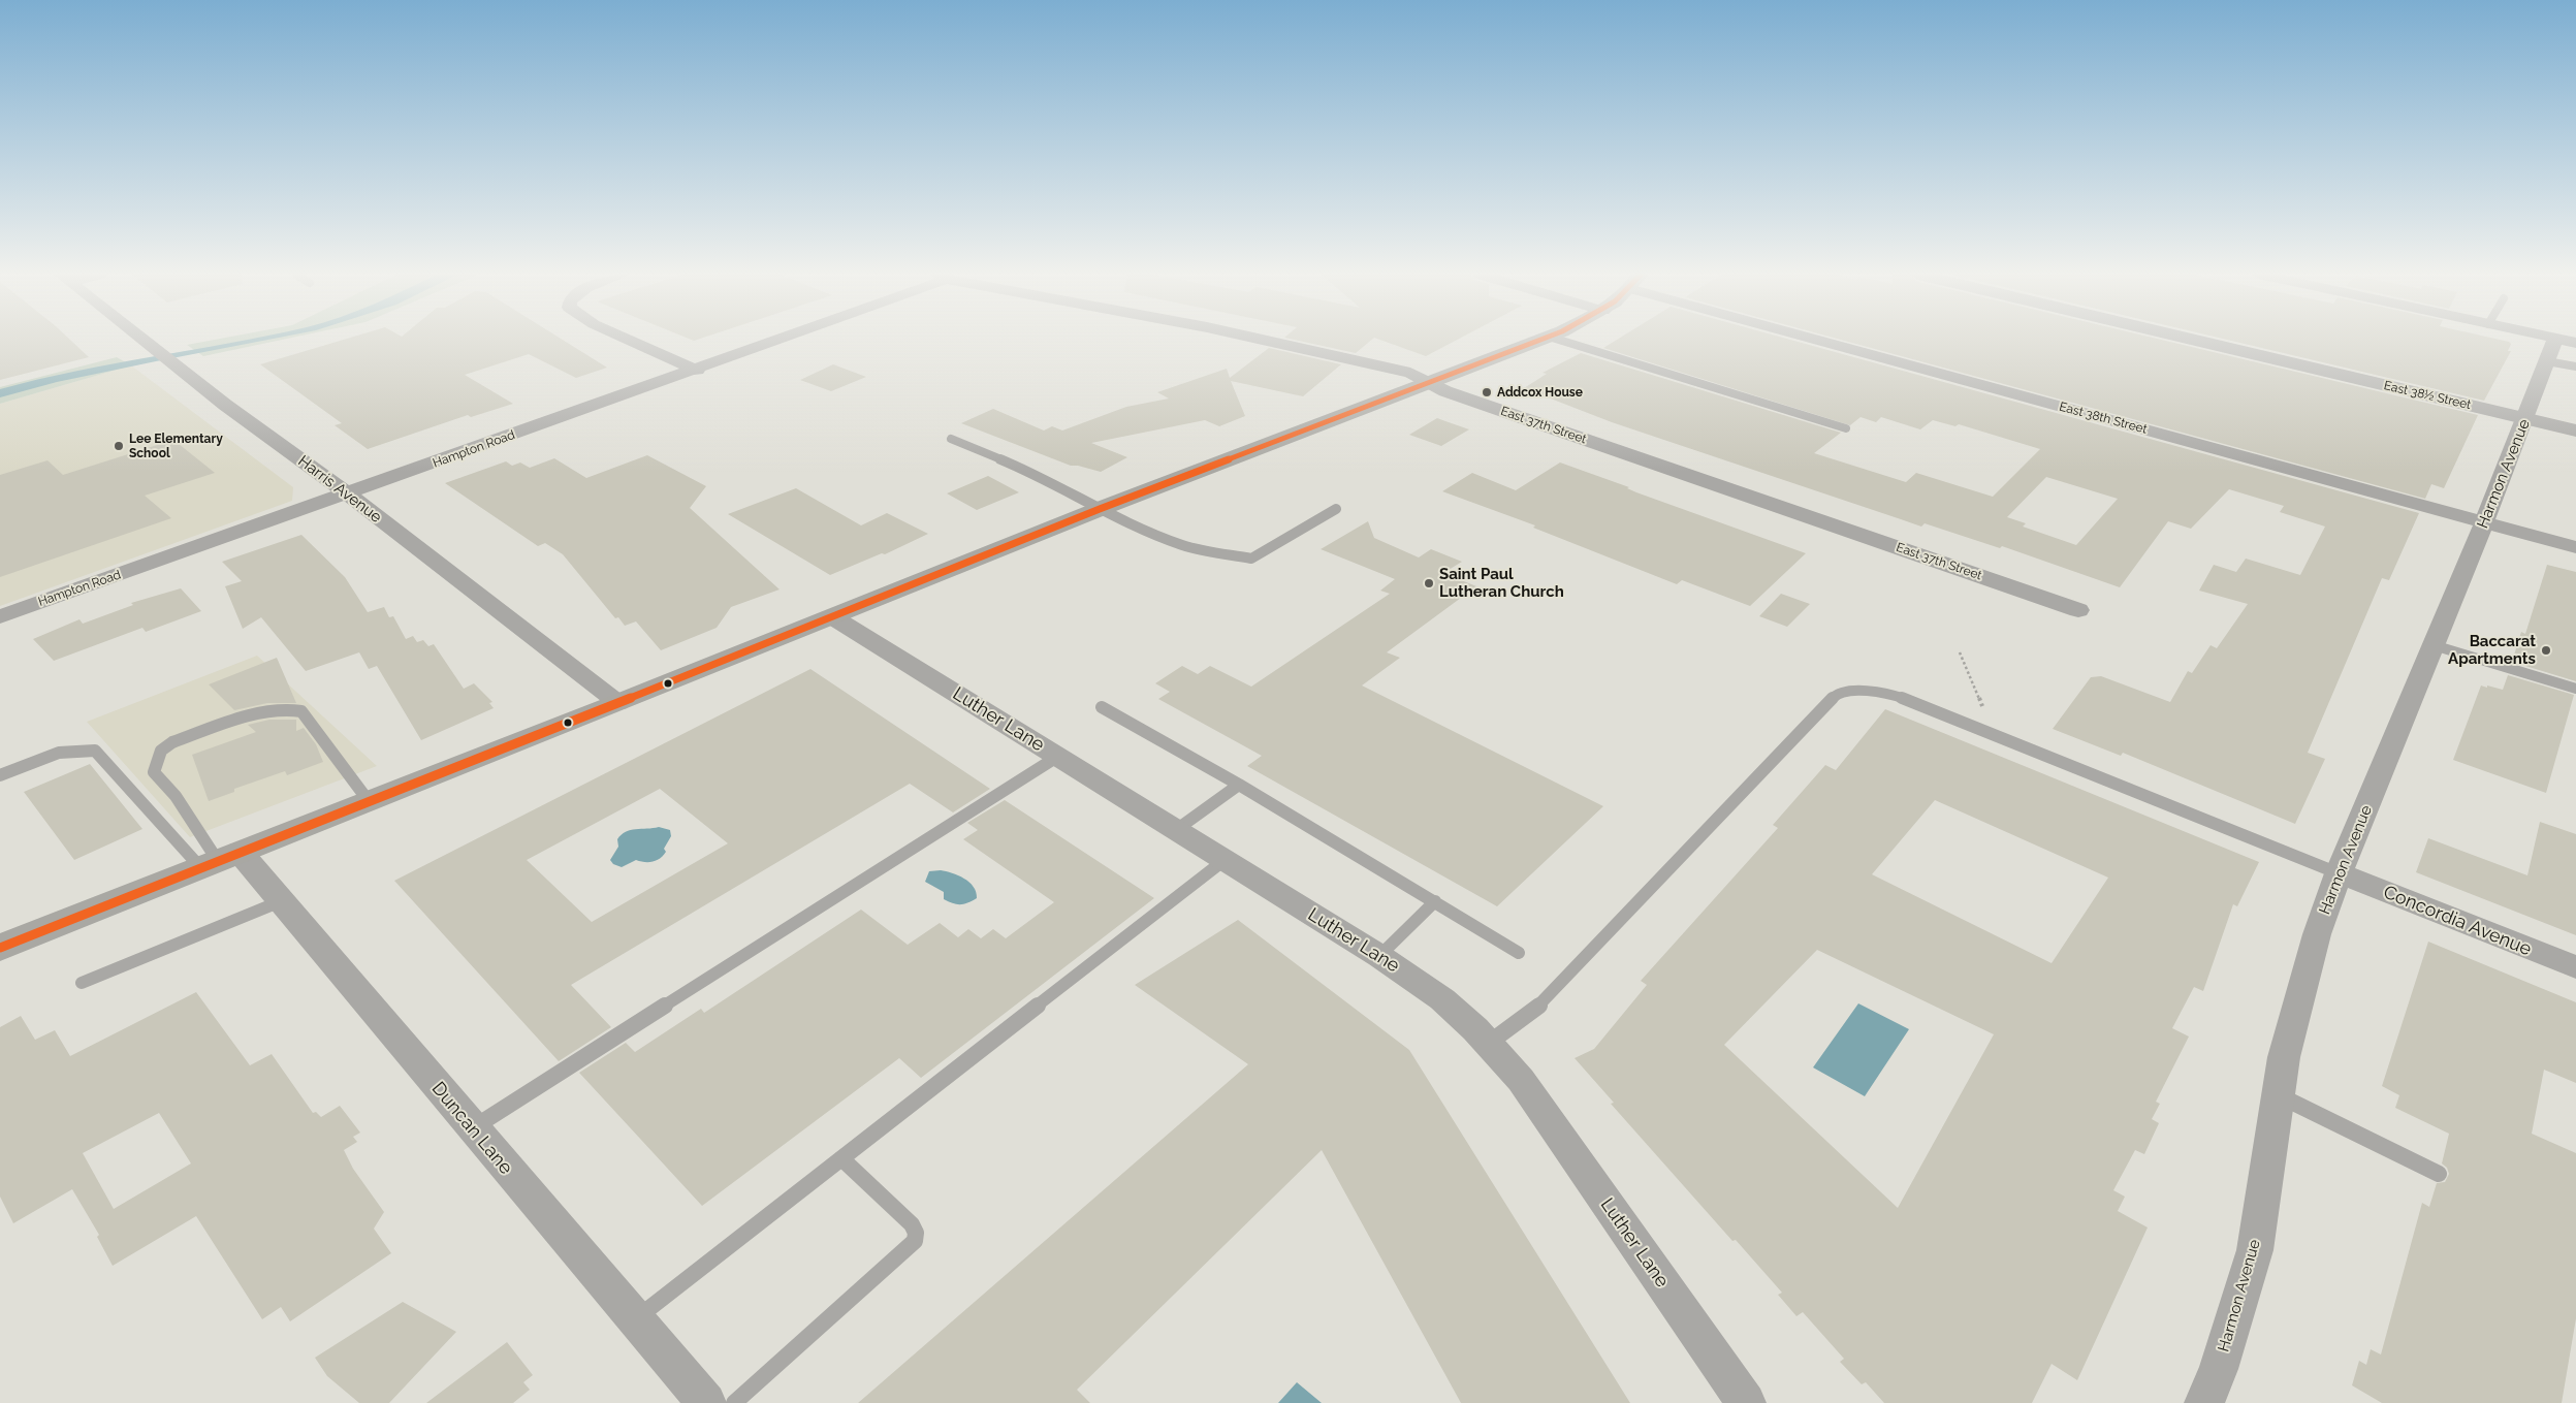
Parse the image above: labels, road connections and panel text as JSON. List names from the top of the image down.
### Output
{
  "streets": {
    "street": [
      "East 38½ Street",
      "East 38th Street",
      "East 37th Street",
      "Hampton Road",
      "Harmon Avenue",
      "Harris Avenue",
      "Luther Lane",
      "Concordia Avenue",
      "Duncan Lane"
    ]
  },
  "crossings": [
    ["East 38½ Street", "Harmon Avenue"],
    ["East 38th Street", "Harmon Avenue"],
    ["Hampton Road", "Harris Avenue"],
    ["Harmon Avenue", "Concordia Avenue"]
  ],
  "places": [
    "Addcox House",
    "Lee Elementary School",
    "Saint Paul Lutheran Church",
    "Baccarat Apartments"
  ]
}
